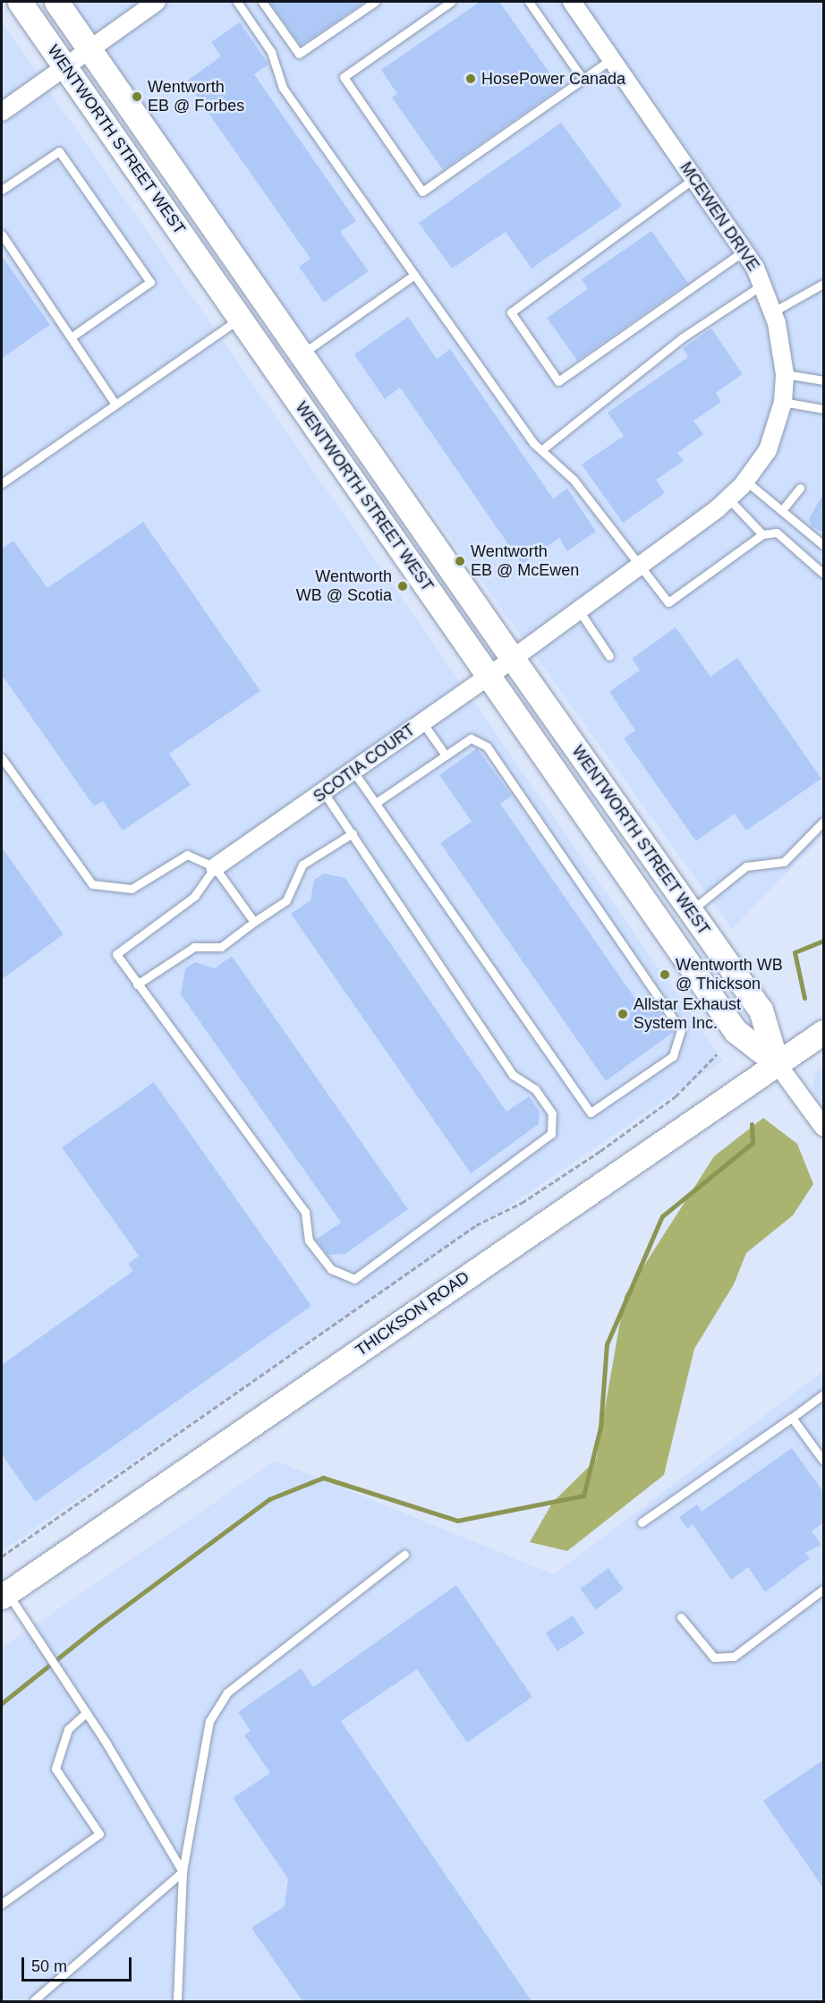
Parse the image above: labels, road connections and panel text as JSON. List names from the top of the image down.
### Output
{
  "streets": {
    "main road": ["WENTWORTH STREET WEST", "THICKSON ROAD"],
    "street": ["MCEWEN DRIVE", "SCOTIA COURT"]
  },
  "crossings": [
    ["WENTWORTH STREET WEST", "MCEWEN DRIVE"],
    ["WENTWORTH STREET WEST", "SCOTIA COURT"],
    ["WENTWORTH STREET WEST", "THICKSON ROAD"],
    ["MCEWEN DRIVE", "SCOTIA COURT"]
  ],
  "places": [
    "HosePower Canada",
    "Wentworth EB @ Forbes",
    "Wentworth EB @ McEwen",
    "Wentworth WB @ Scotia",
    "Wentworth WB @ Thickson",
    "Allstar Exhaust System Inc."
  ],
  "scale_bar": "50 m"
}
